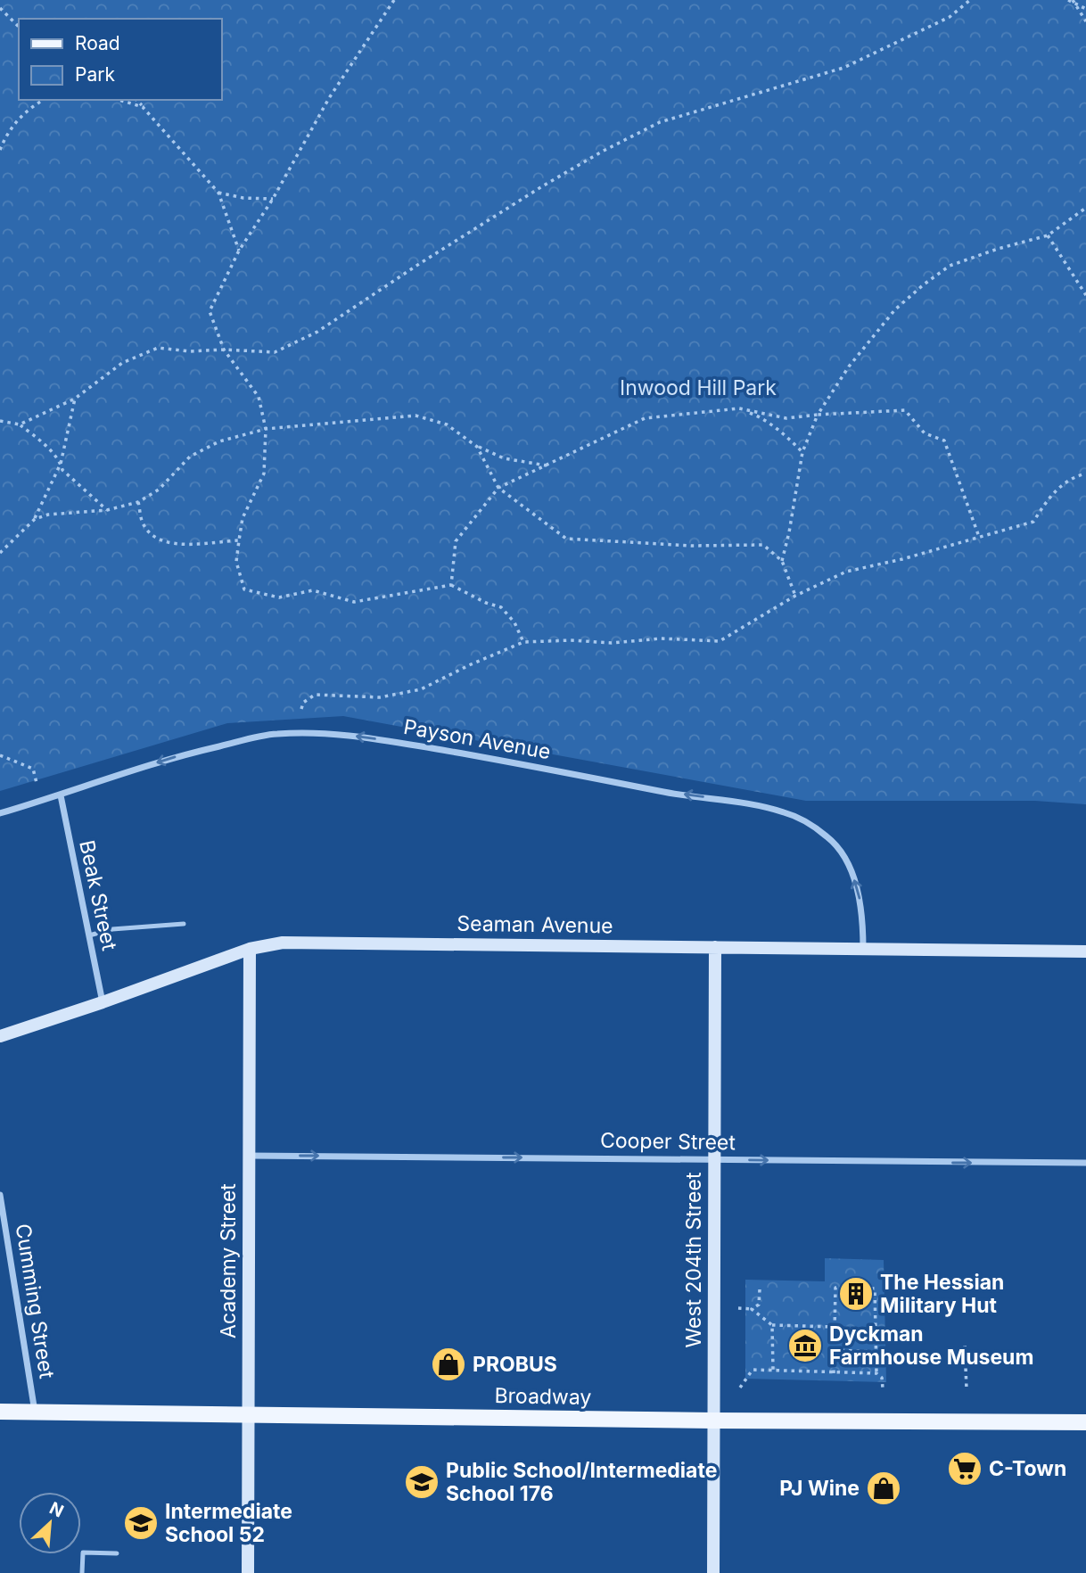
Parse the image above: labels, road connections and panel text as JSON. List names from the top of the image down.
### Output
{
  "streets": {
    "main road": ["Broadway"],
    "street": [
      "Payson Avenue",
      "Beak Street",
      "Seaman Avenue",
      "Cooper Street",
      "West 204th Street",
      "Academy Street",
      "Cumming Street"
    ]
  },
  "crossings": [
    ["Payson Avenue", "Beak Street"],
    ["Payson Avenue", "Seaman Avenue"],
    ["Beak Street", "Seaman Avenue"],
    ["Seaman Avenue", "West 204th Street"],
    ["Seaman Avenue", "Academy Street"],
    ["Cooper Street", "West 204th Street"],
    ["Cooper Street", "Academy Street"],
    ["West 204th Street", "Broadway"],
    ["Academy Street", "Broadway"],
    ["Cumming Street", "Broadway"]
  ],
  "one_way": ["Payson Avenue", "Cooper Street"],
  "parks": ["Inwood Hill Park"],
  "places": {
    "building": ["The Hessian Military Hut"],
    "museum": ["Dyckman Farmhouse Museum"],
    "shop": ["PROBUS", "PJ Wine"],
    "supermarket": ["C-Town"],
    "school or university": ["Public School/Intermediate School 176", "Intermediate School 52"]
  },
  "legend": ["Road", "Park"],
  "north": "top right"
}
